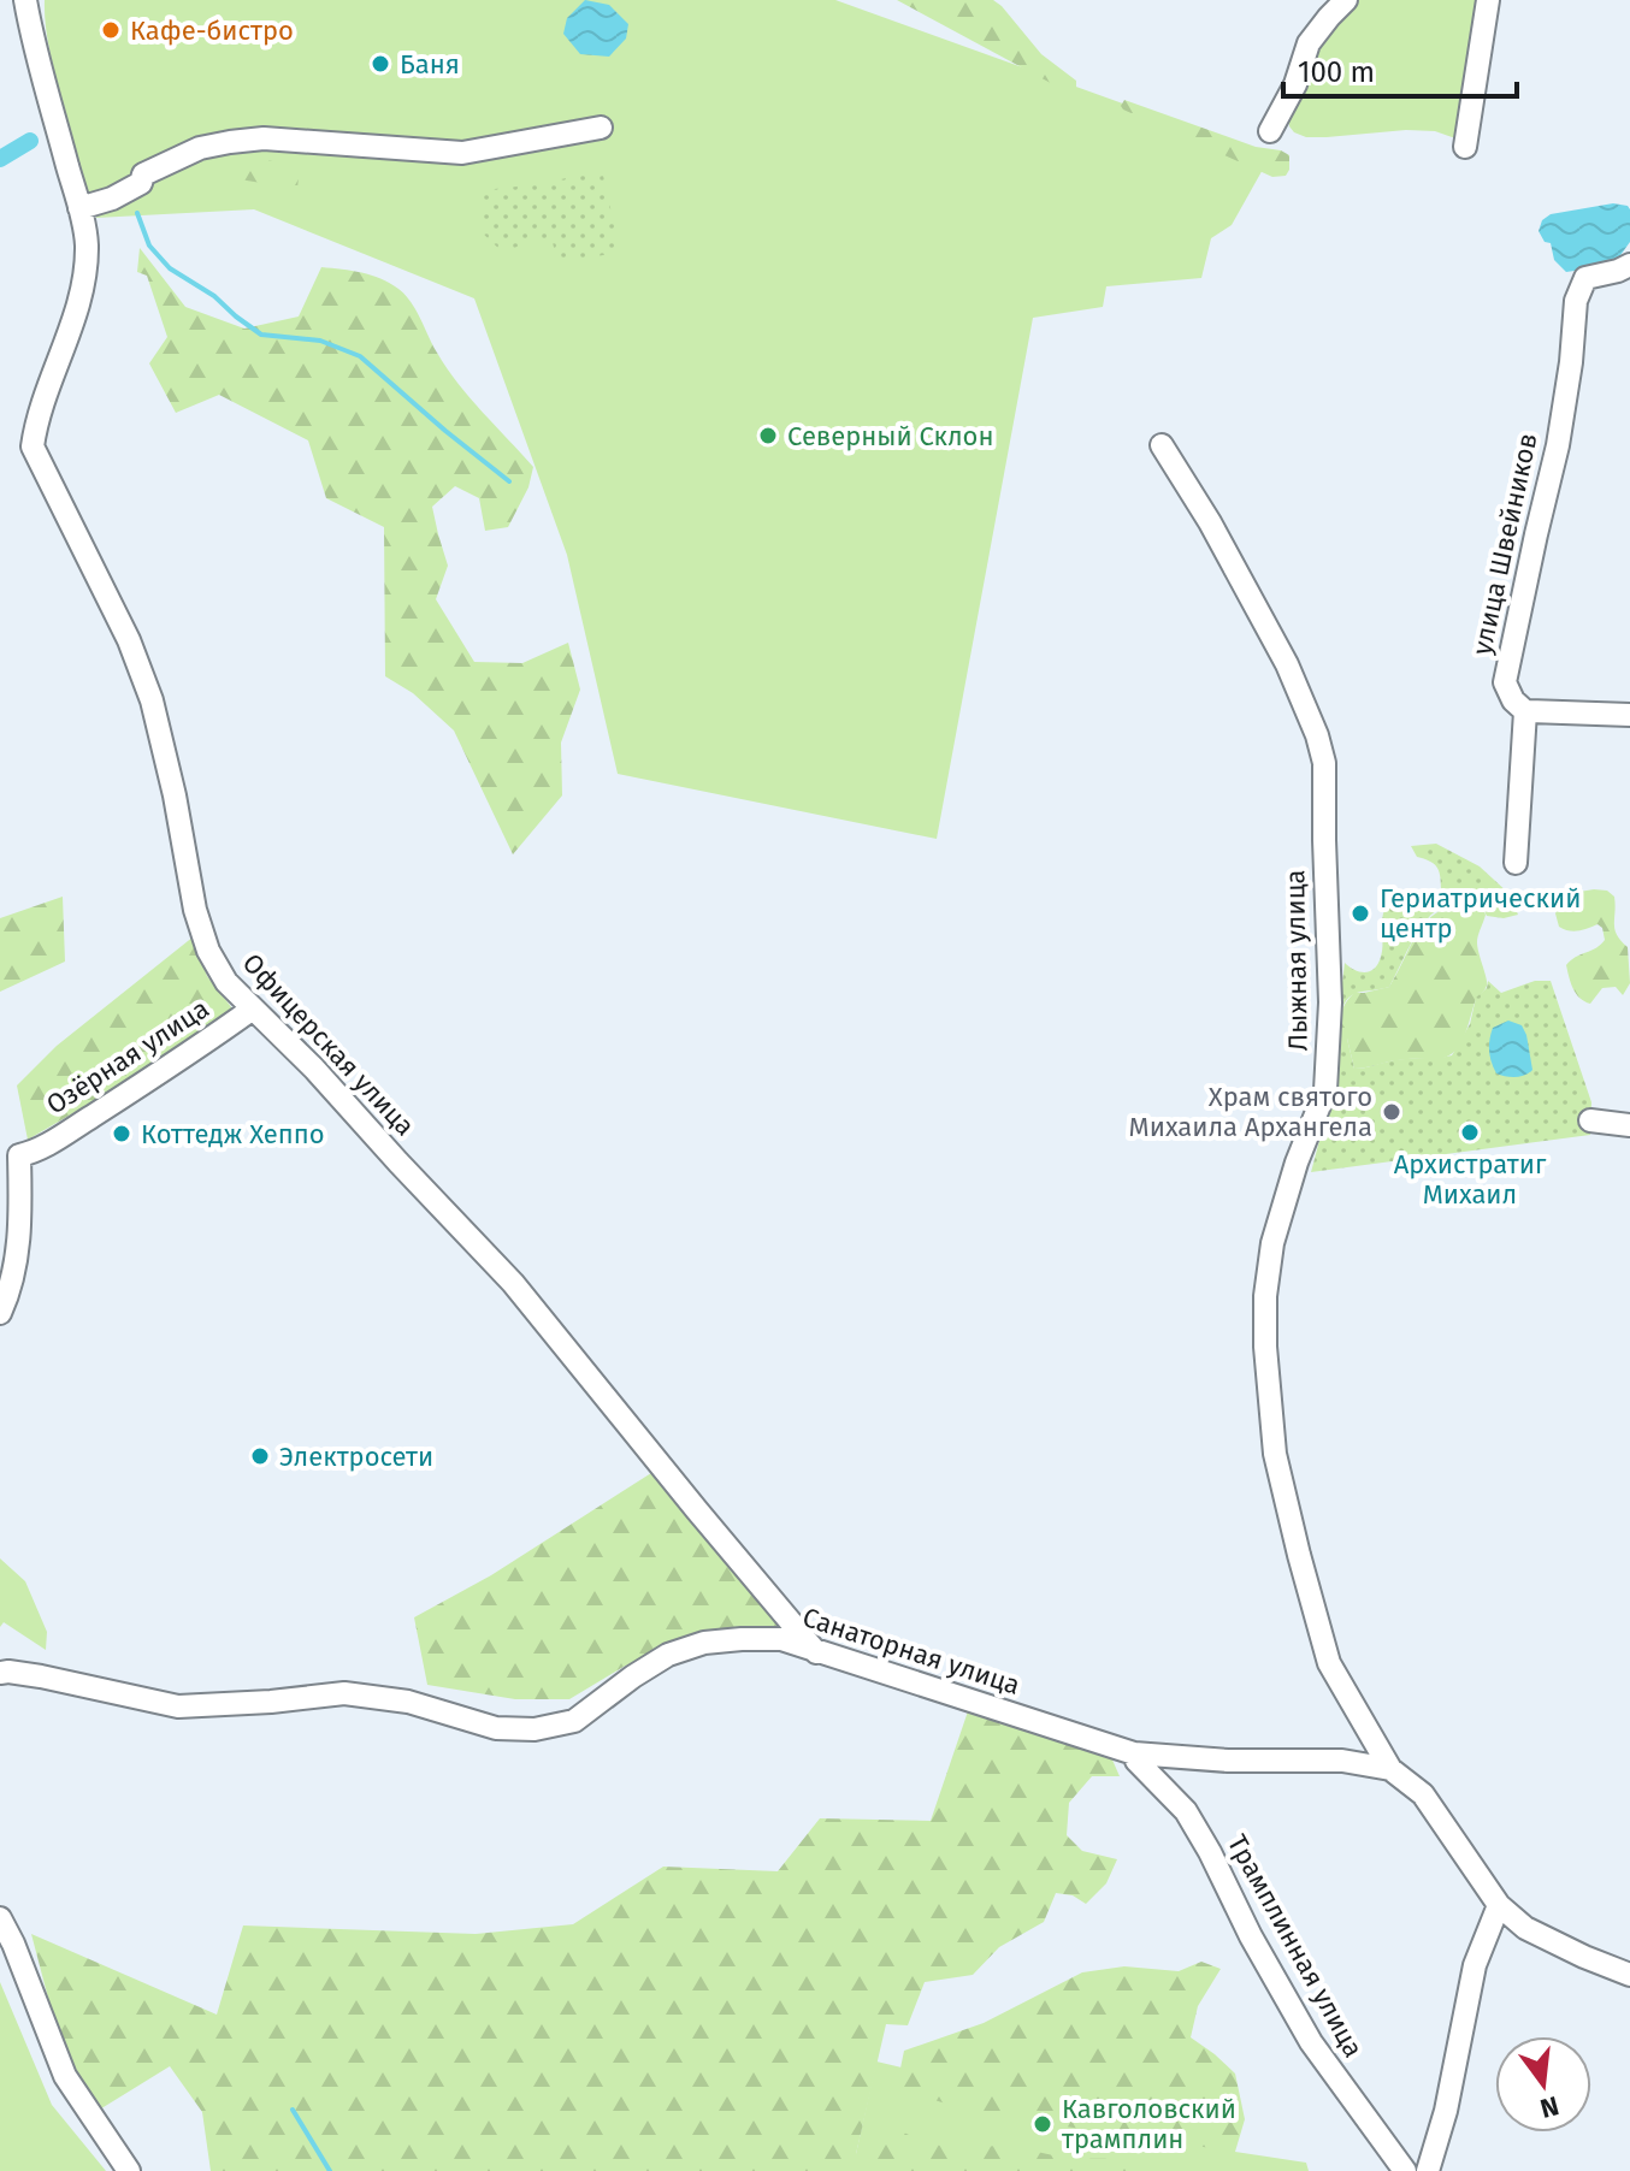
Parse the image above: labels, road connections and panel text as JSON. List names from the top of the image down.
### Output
{
  "streets": {
    "street": [
      "улица Швейников",
      "Лыжная улица",
      "Офицерская улица",
      "Озёрная улица",
      "Санаторная улица",
      "Трамплинная улица"
    ]
  },
  "crossings": [
    ["Лыжная улица", "Санаторная улица"],
    ["Офицерская улица", "Озёрная улица"],
    ["Офицерская улица", "Санаторная улица"],
    ["Санаторная улица", "Трамплинная улица"]
  ],
  "places": [
    "Кафе-бистро",
    "Баня",
    "Северный Склон",
    "Гериатрический центр",
    "Храм святого Михаила Архангела",
    "Архистратиг Михаил",
    "Коттедж Хеппо",
    "Электросети",
    "Кавголовский трамплин"
  ],
  "scale_bar": "100 m",
  "north": "bottom"
}
